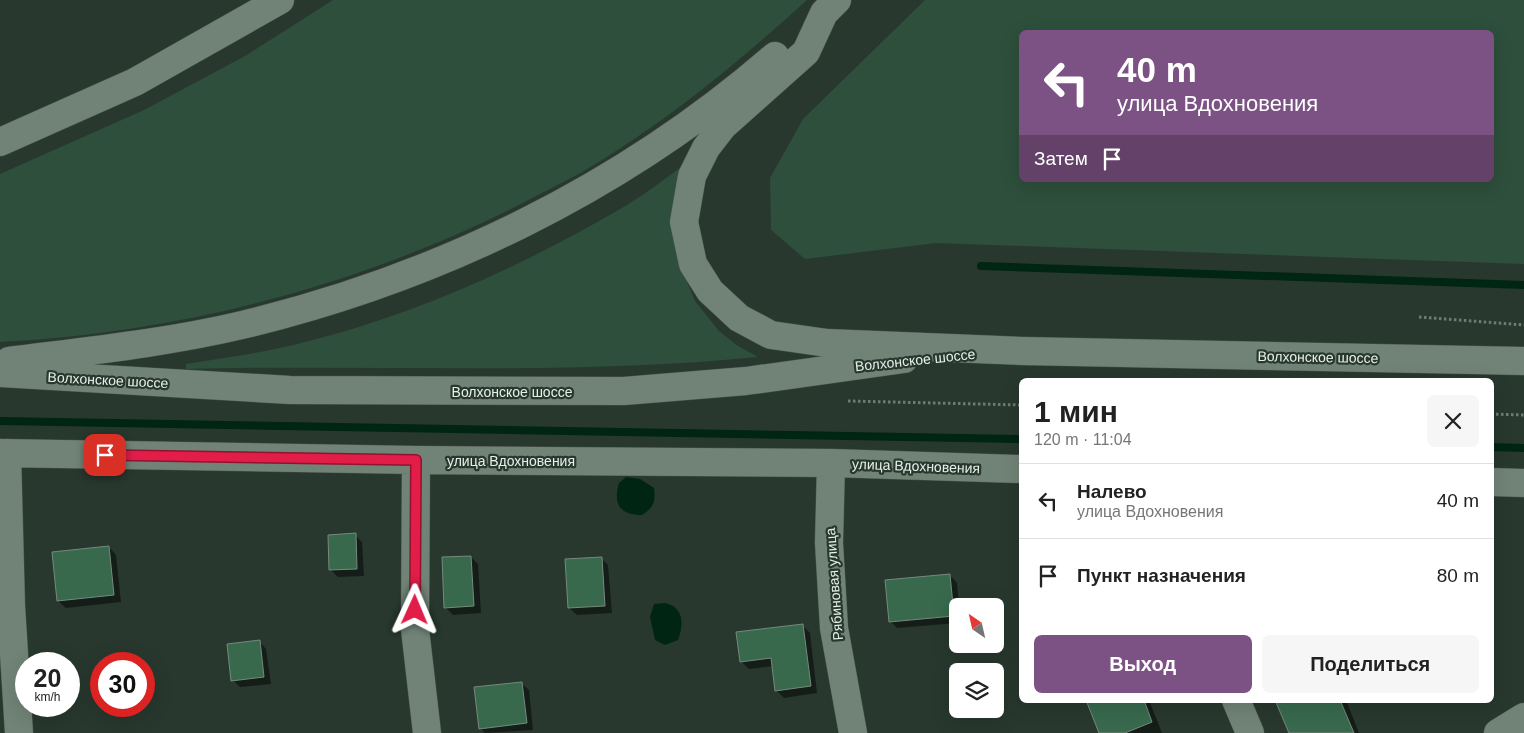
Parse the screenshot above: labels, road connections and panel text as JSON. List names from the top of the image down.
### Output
{
  "streets": {
    "main road": ["Волхонское шоссе", "улица Вдохновения", "Рябиновая улица"]
  },
  "crossings": [
    ["улица Вдохновения", "Рябиновая улица"]
  ],
  "north": "top left",
  "page": {
    "turn": ["40 m", "улица Вдохновения"],
    "then": "Затем",
    "heading": ["1 мин", "120 m · 11:04"],
    "list": [
      {
        "name": "Налево",
        "note": "улица Вдохновения",
        "value": "40 m"
      },
      {
        "name": "Пункт назначения",
        "value": "80 m"
      }
    ],
    "buttons": ["Выход", "Поделиться"],
    "speed": "20 km/h",
    "limit": "30"
  }
}
